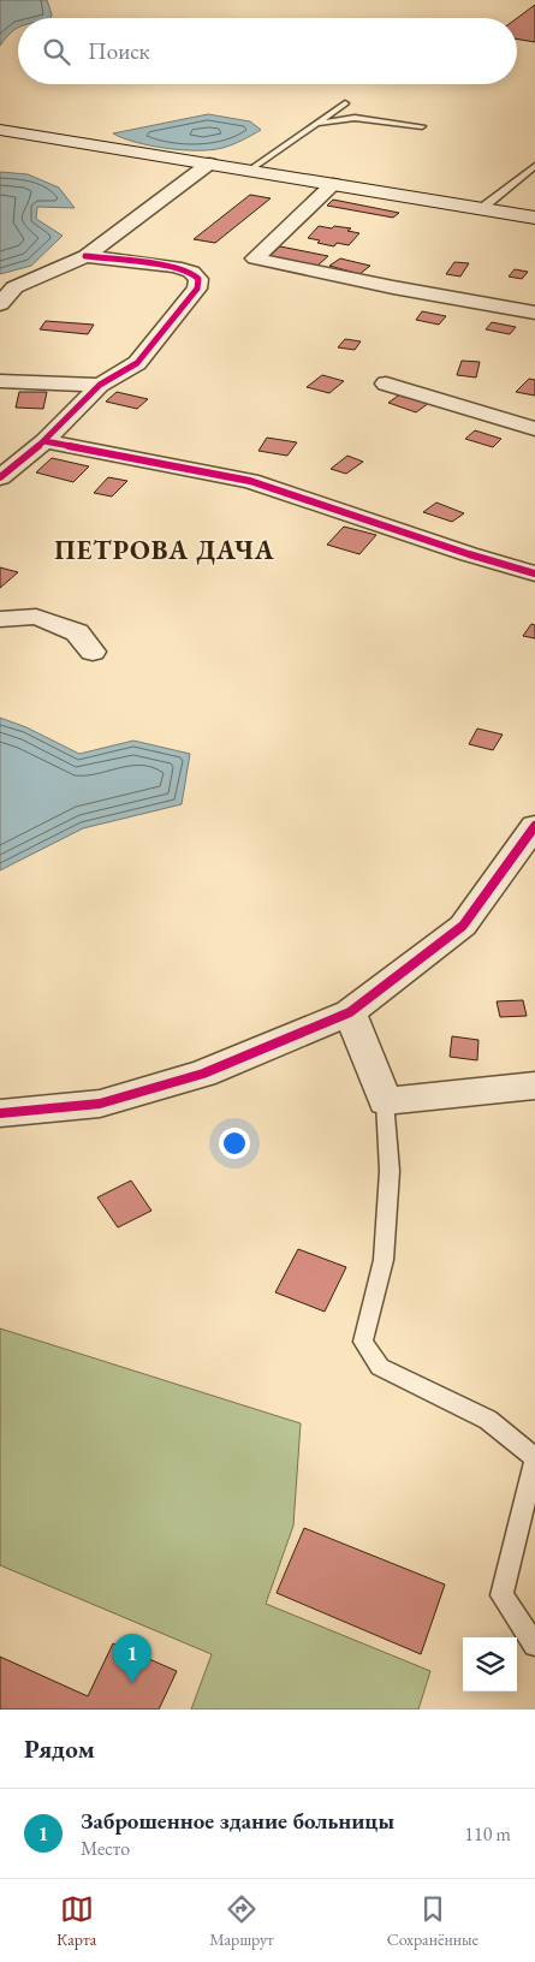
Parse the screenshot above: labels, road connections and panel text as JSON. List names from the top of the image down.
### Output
{
  "districts": ["ПЕТРОВА ДАЧА"],
  "page": {
    "search": "Поиск",
    "pins": "1",
    "heading": "Рядом",
    "list": [
      {
        "mark": "1",
        "name": "Заброшенное здание больницы",
        "note": "Место",
        "value": "110 m"
      }
    ],
    "nav": ["Карта", "Маршрут", "Сохранённые"]
  }
}
